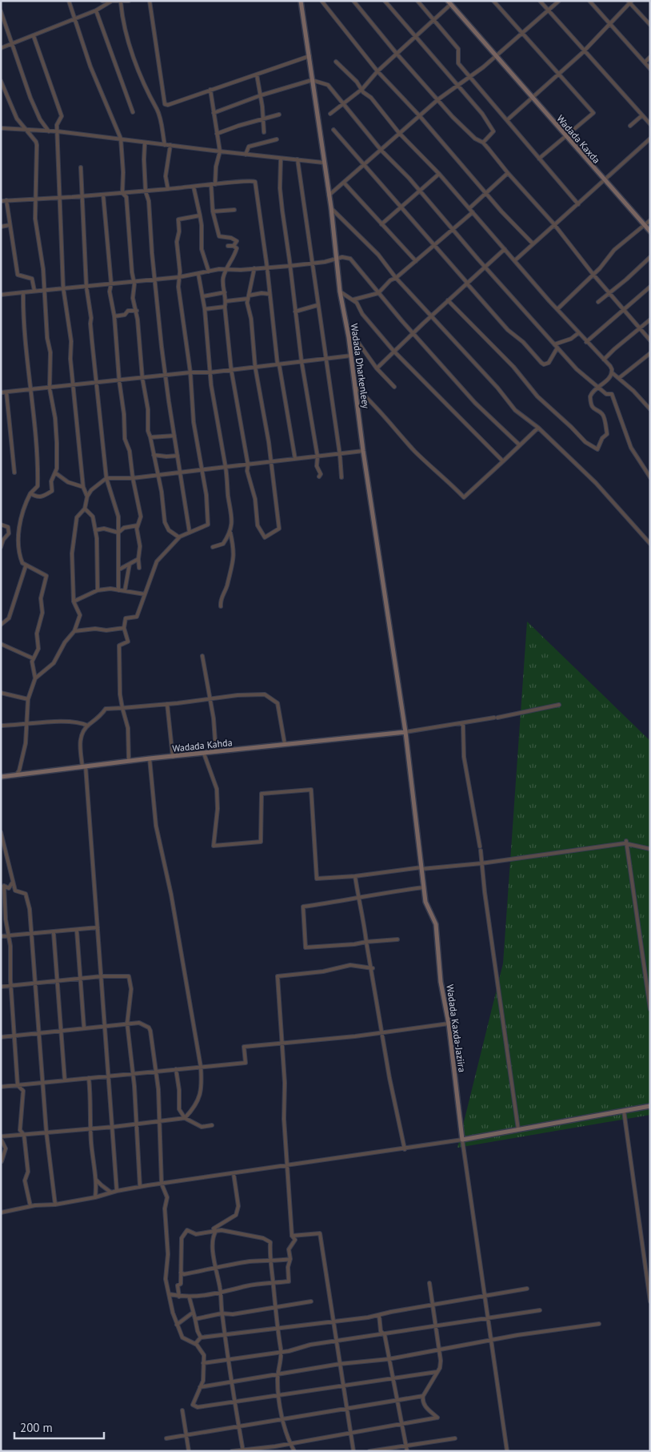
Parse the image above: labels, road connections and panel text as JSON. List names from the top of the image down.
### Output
{
  "streets": {
    "main road": [
      "Wadada Kaxda",
      "Wadada Dharkenleey",
      "Wadada Kahda",
      "Wadada Kaxda-Jaziira"
    ]
  },
  "crossings": [
    ["Wadada Dharkenleey", "Wadada Kahda"],
    ["Wadada Dharkenleey", "Wadada Kaxda-Jaziira"],
    ["Wadada Kahda", "Wadada Kaxda-Jaziira"]
  ],
  "scale_bar": "200 m"
}
